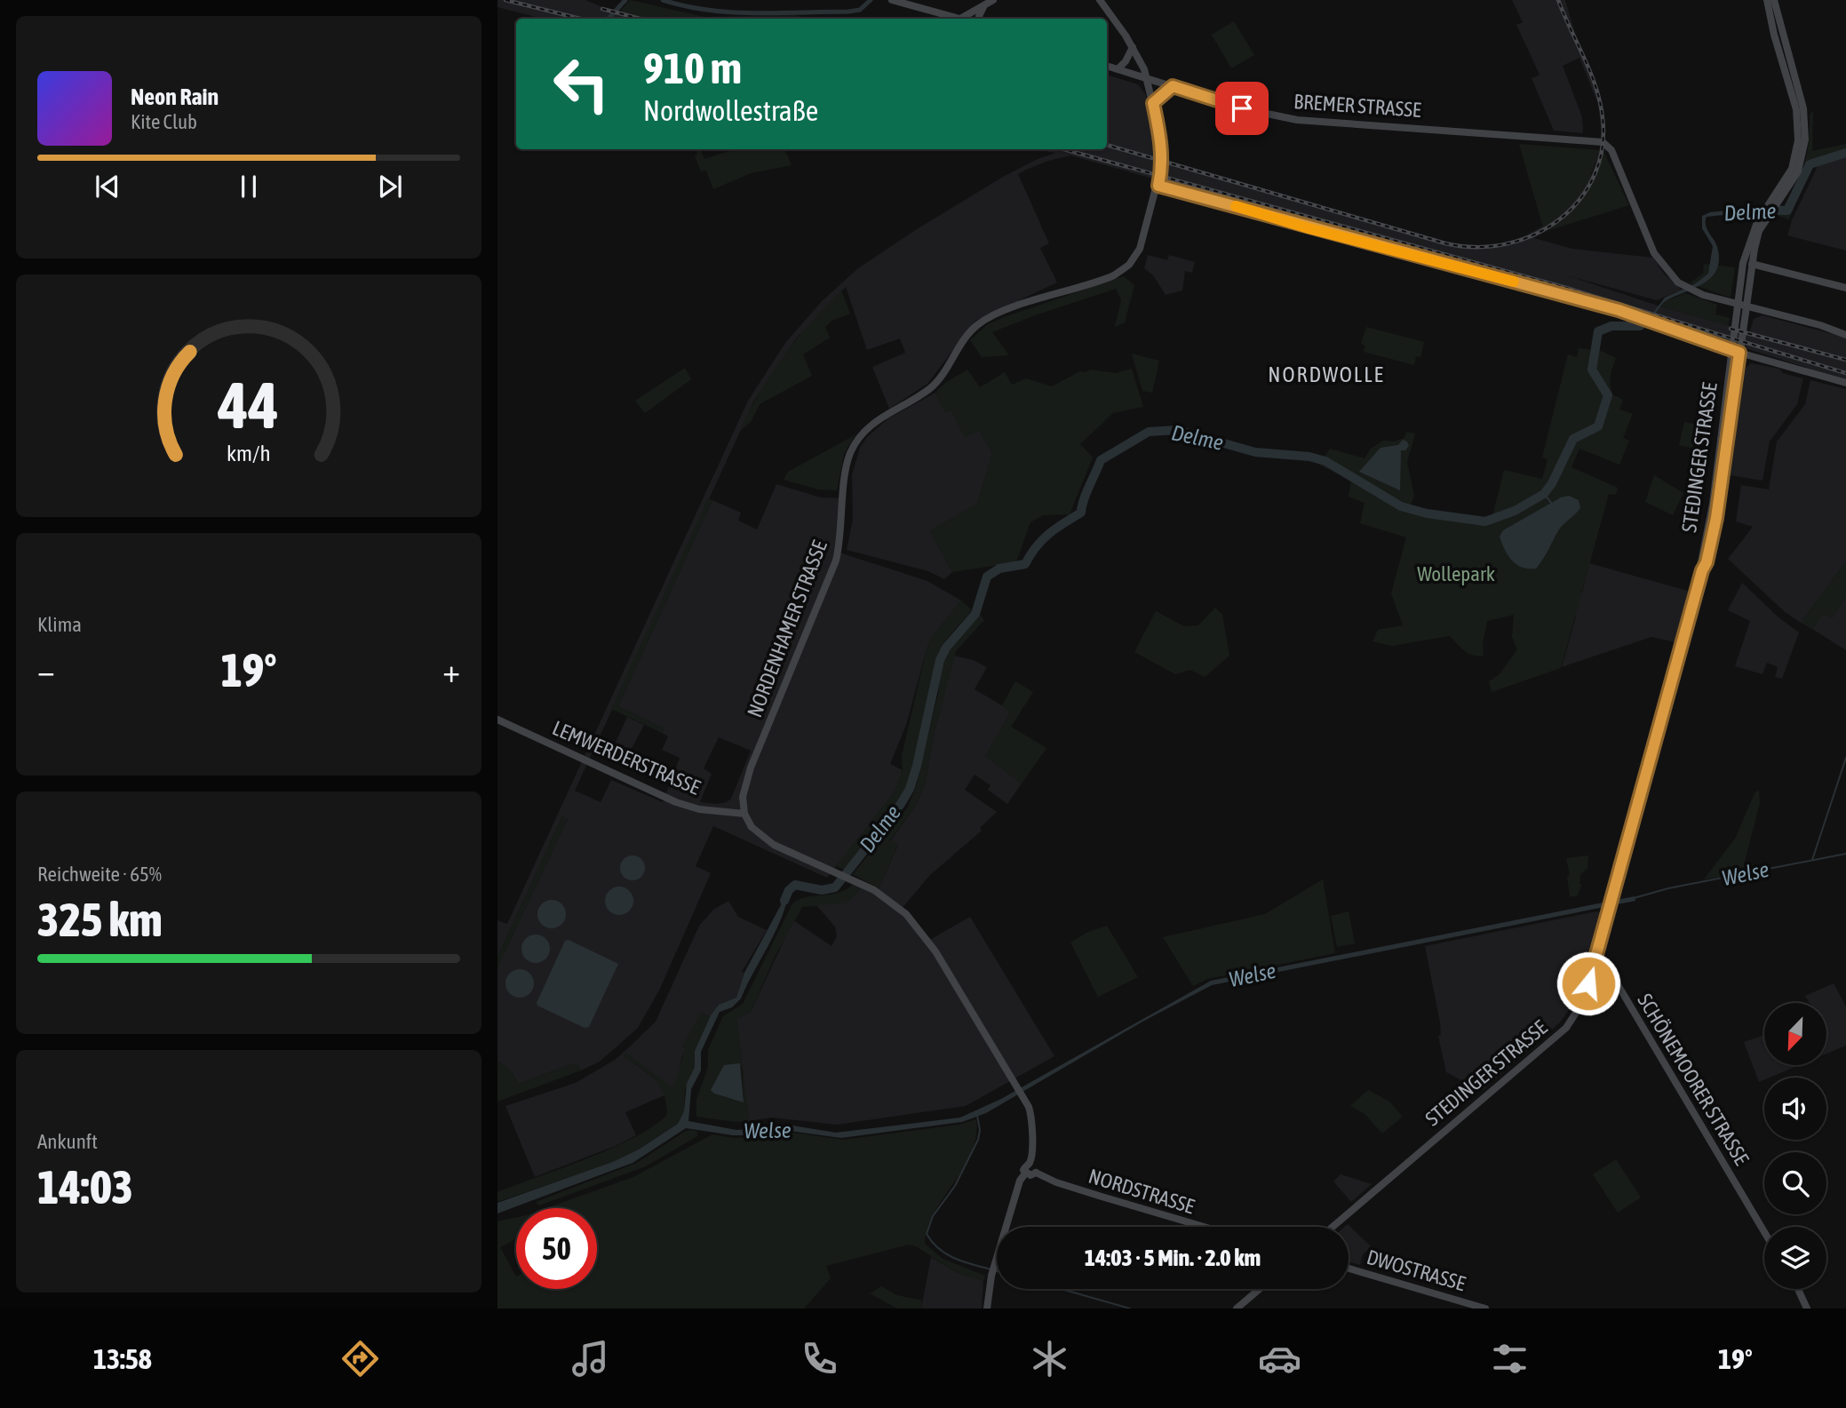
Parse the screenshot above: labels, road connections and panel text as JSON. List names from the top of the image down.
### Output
{
  "streets": {
    "street": [
      "BREMER STRASSE",
      "STEDINGER STRASSE",
      "NORDENHAMER STRASSE",
      "LEMWERDERSTRASSE",
      "SCHÖNEMOORER STRASSE",
      "NORDSTRASSE",
      "DWOSTRASSE"
    ]
  },
  "crossings": [
    ["BREMER STRASSE", "STEDINGER STRASSE"],
    ["BREMER STRASSE", "NORDENHAMER STRASSE"],
    ["STEDINGER STRASSE", "SCHÖNEMOORER STRASSE"],
    ["NORDENHAMER STRASSE", "LEMWERDERSTRASSE"]
  ],
  "districts": ["NORDWOLLE"],
  "water": ["Delme", "Welse"],
  "parks": ["Wollepark"],
  "north": "bottom left",
  "page": {
    "turn": ["910 m", "Nordwollestraße"],
    "song": ["Neon Rain", "Kite Club"],
    "tile": [
      "Klima",
      ["Reichweite · 65%", "325 km"],
      ["Ankunft", "14:03"]
    ],
    "heat": ["−", "19°", "+"],
    "limit": "50",
    "trip": "14:03 · 5 Min. · 2.0 km",
    "tabs": ["13:58", "19°"],
    "gauge": ["44", "km/h"]
  }
}
